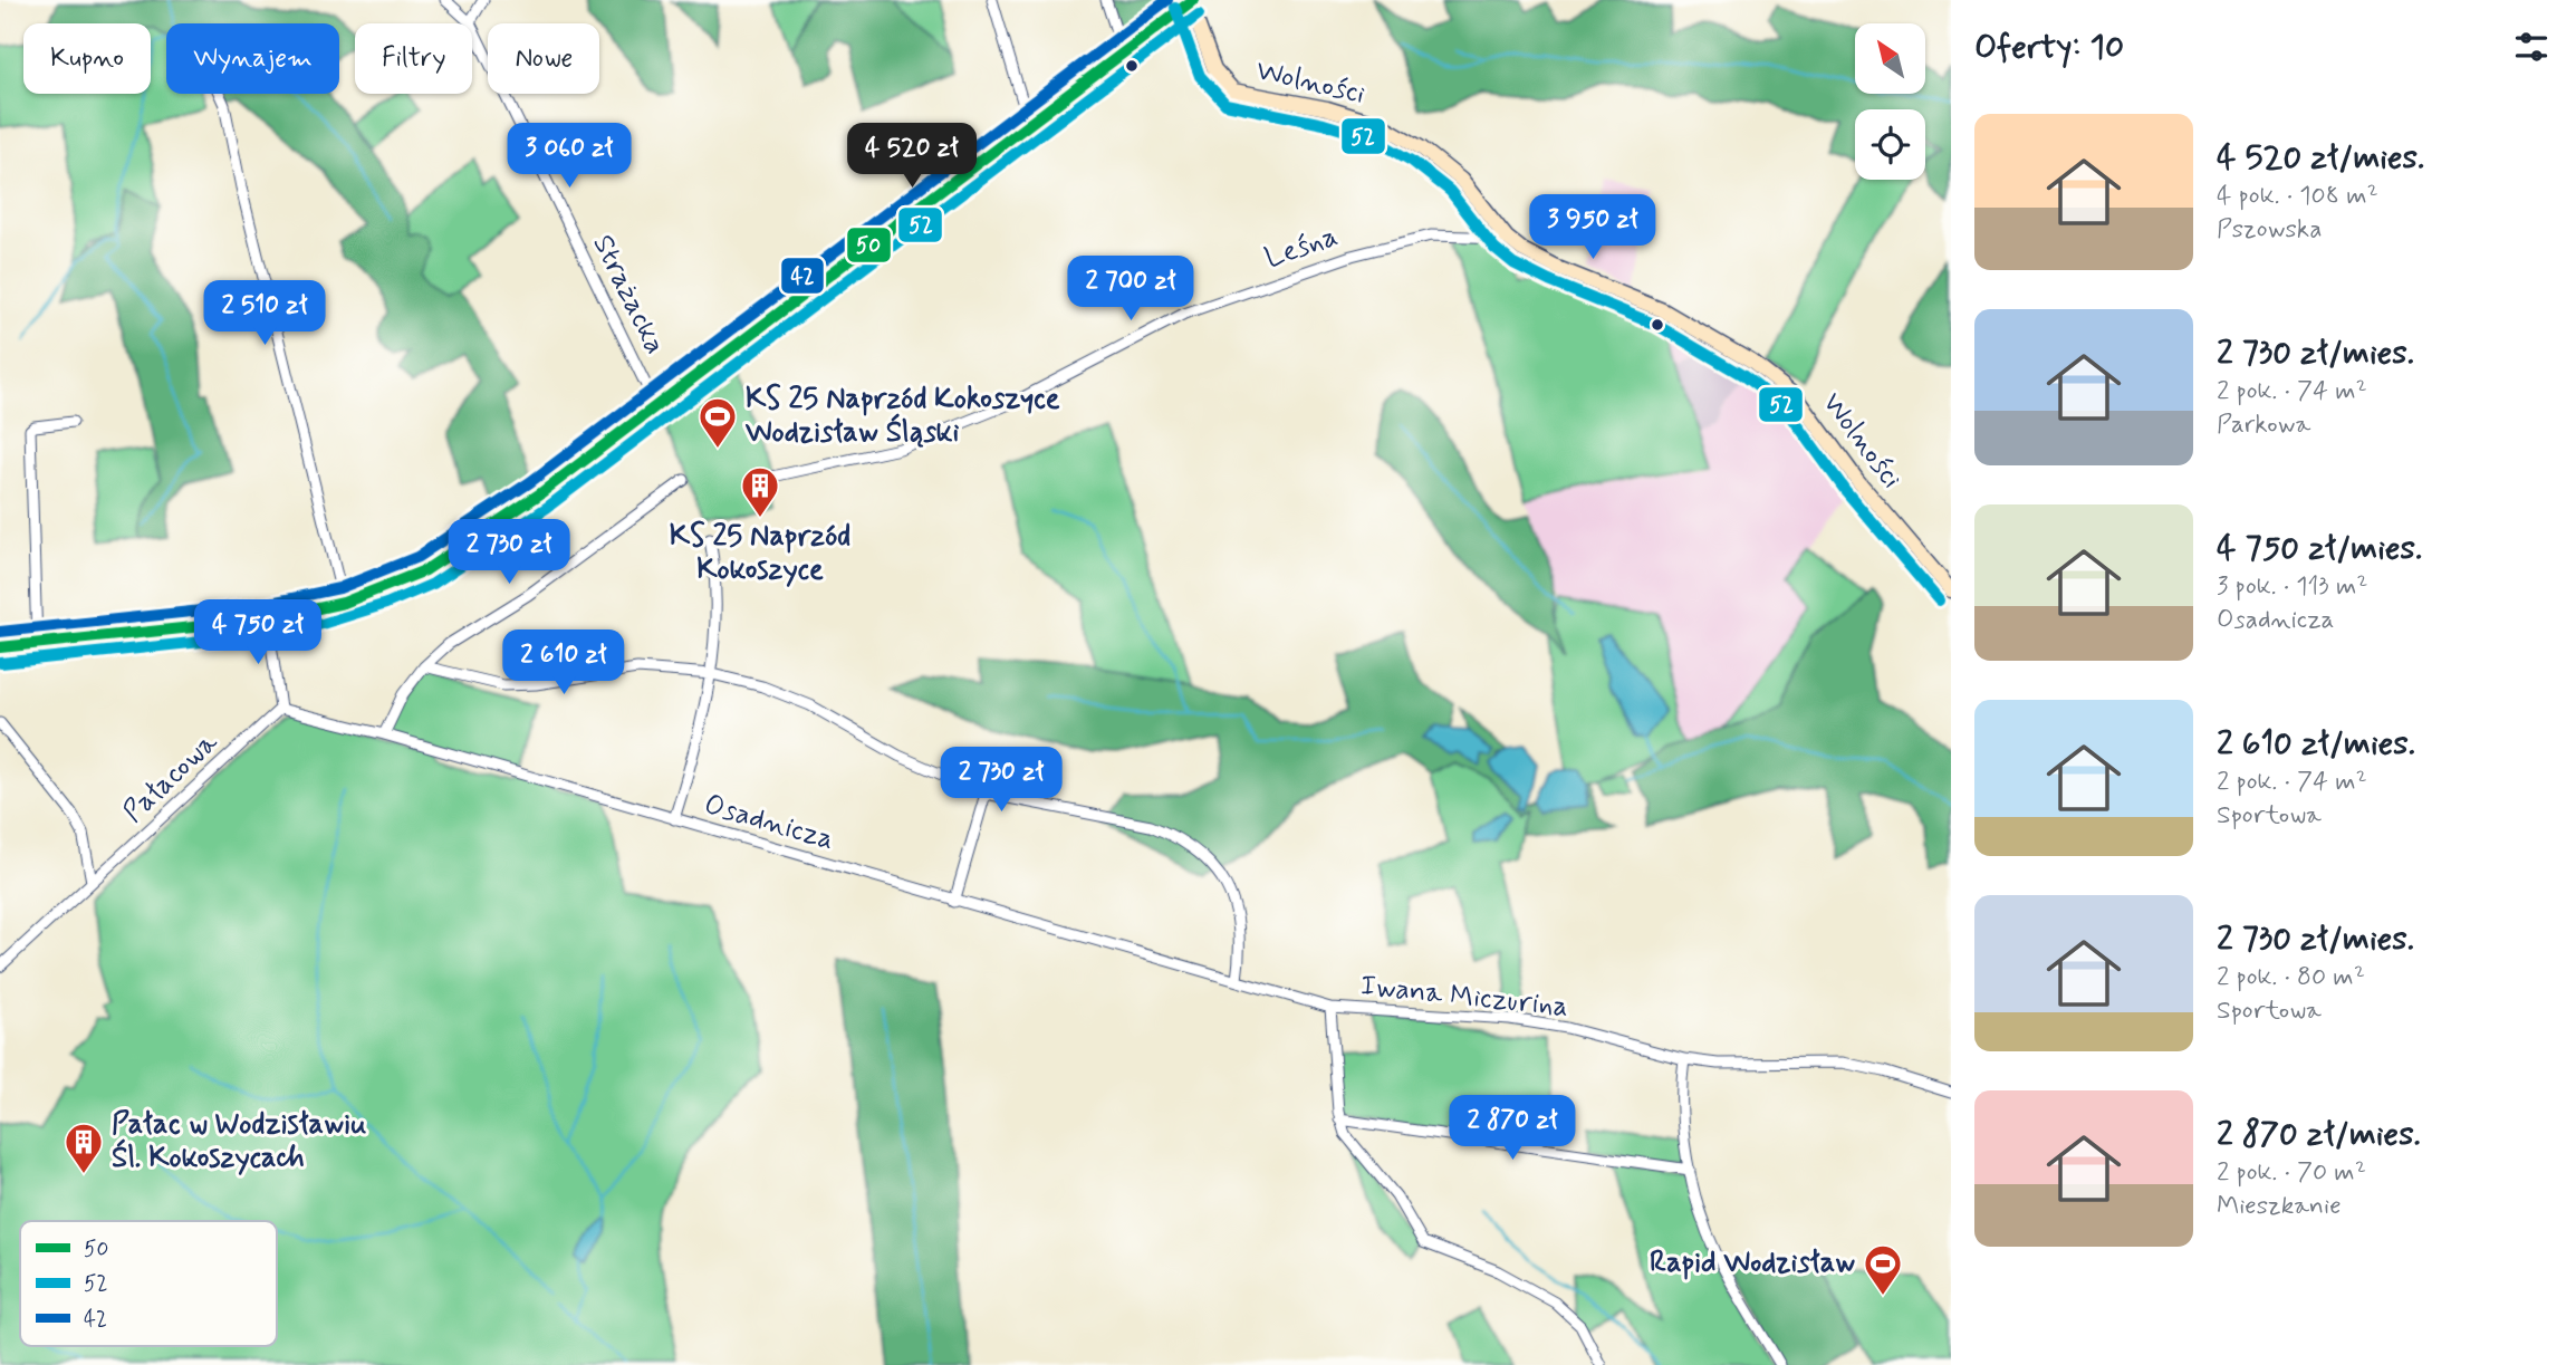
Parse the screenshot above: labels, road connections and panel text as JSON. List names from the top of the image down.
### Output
{
  "streets": {
    "main road": ["Wolności"],
    "street": [
      "Leśna",
      "Strażacka",
      "Pałacowa",
      "Osadnicza",
      "Iwana Miczurina"
    ]
  },
  "crossings": [
    ["Wolności", "Leśna"],
    ["Pałacowa", "Osadnicza"],
    ["Osadnicza", "Iwana Miczurina"]
  ],
  "places": {
    "sports": ["KS 25 Naprzód Kokoszyce Wodzisław Śląski", "Rapid Wodzisław"],
    "building": ["KS 25 Naprzód Kokoszyce", "Pałac w Wodzisławiu Śl. Kokoszycach"]
  },
  "lines": ["transit line 50", "transit line 42", "transit line 52"],
  "legend": ["50", "52", "42"],
  "north": "top left",
  "page": {
    "heading": "Oferty: 10",
    "chip": [
      "Kupno",
      "Wynajem",
      "Filtry",
      "Nowe"
    ],
    "list": [
      {
        "name": "4 520 zł/mies.",
        "note": "4 pok. · 108 m² · Pszowska"
      },
      {
        "name": "2 730 zł/mies.",
        "note": "2 pok. · 74 m² · Parkowa"
      },
      {
        "name": "4 750 zł/mies.",
        "note": "3 pok. · 113 m² · Osadnicza"
      },
      {
        "name": "2 610 zł/mies.",
        "note": "2 pok. · 74 m² · Sportowa"
      },
      {
        "name": "2 730 zł/mies.",
        "note": "2 pok. · 80 m² · Sportowa"
      },
      {
        "name": "2 870 zł/mies.",
        "note": "2 pok. · 70 m² · Mieszkanie"
      }
    ],
    "price": [
      "3 060 zł",
      "4 520 zł",
      "3 950 zł",
      "2 700 zł",
      "2 510 zł",
      "2 730 zł",
      "4 750 zł",
      "2 610 zł",
      "2 730 zł",
      "2 870 zł"
    ]
  }
}
